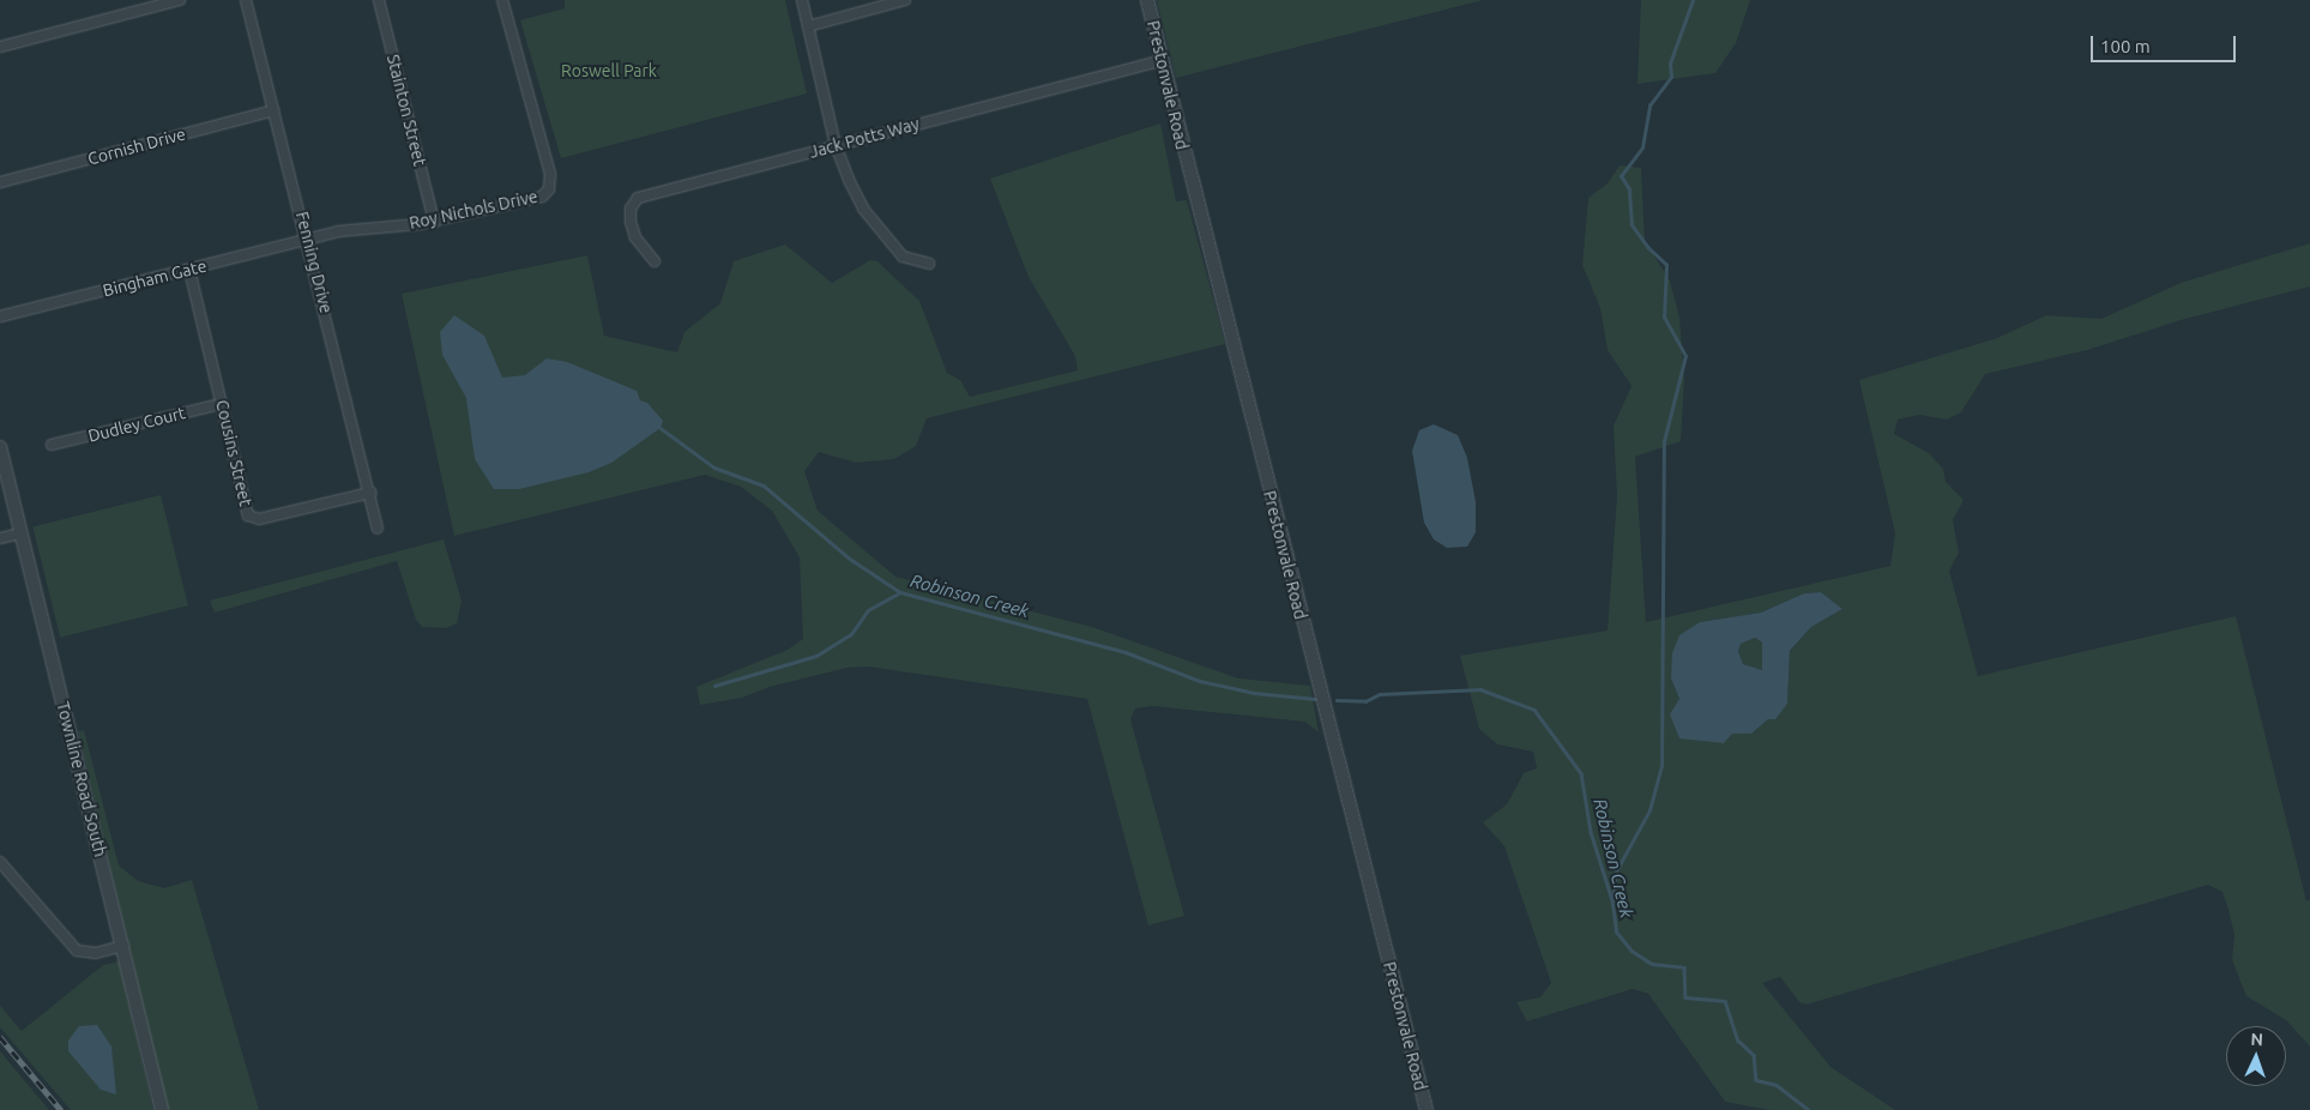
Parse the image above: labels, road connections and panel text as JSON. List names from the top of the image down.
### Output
{
  "streets": {
    "street": [
      "Prestonvale Road",
      "Stainton Street",
      "Jack Potts Way",
      "Cornish Drive",
      "Roy Nichols Drive",
      "Fenning Drive",
      "Bingham Gate",
      "Dudley Court",
      "Cousins Street",
      "Townline Road South"
    ]
  },
  "crossings": [
    ["Prestonvale Road", "Jack Potts Way"],
    ["Stainton Street", "Roy Nichols Drive"],
    ["Cornish Drive", "Fenning Drive"],
    ["Roy Nichols Drive", "Fenning Drive"],
    ["Roy Nichols Drive", "Bingham Gate"],
    ["Fenning Drive", "Bingham Gate"],
    ["Fenning Drive", "Cousins Street"],
    ["Bingham Gate", "Cousins Street"],
    ["Dudley Court", "Cousins Street"]
  ],
  "water": ["Robinson Creek"],
  "parks": ["Roswell Park"],
  "scale_bar": "100 m",
  "north": "top"
}
